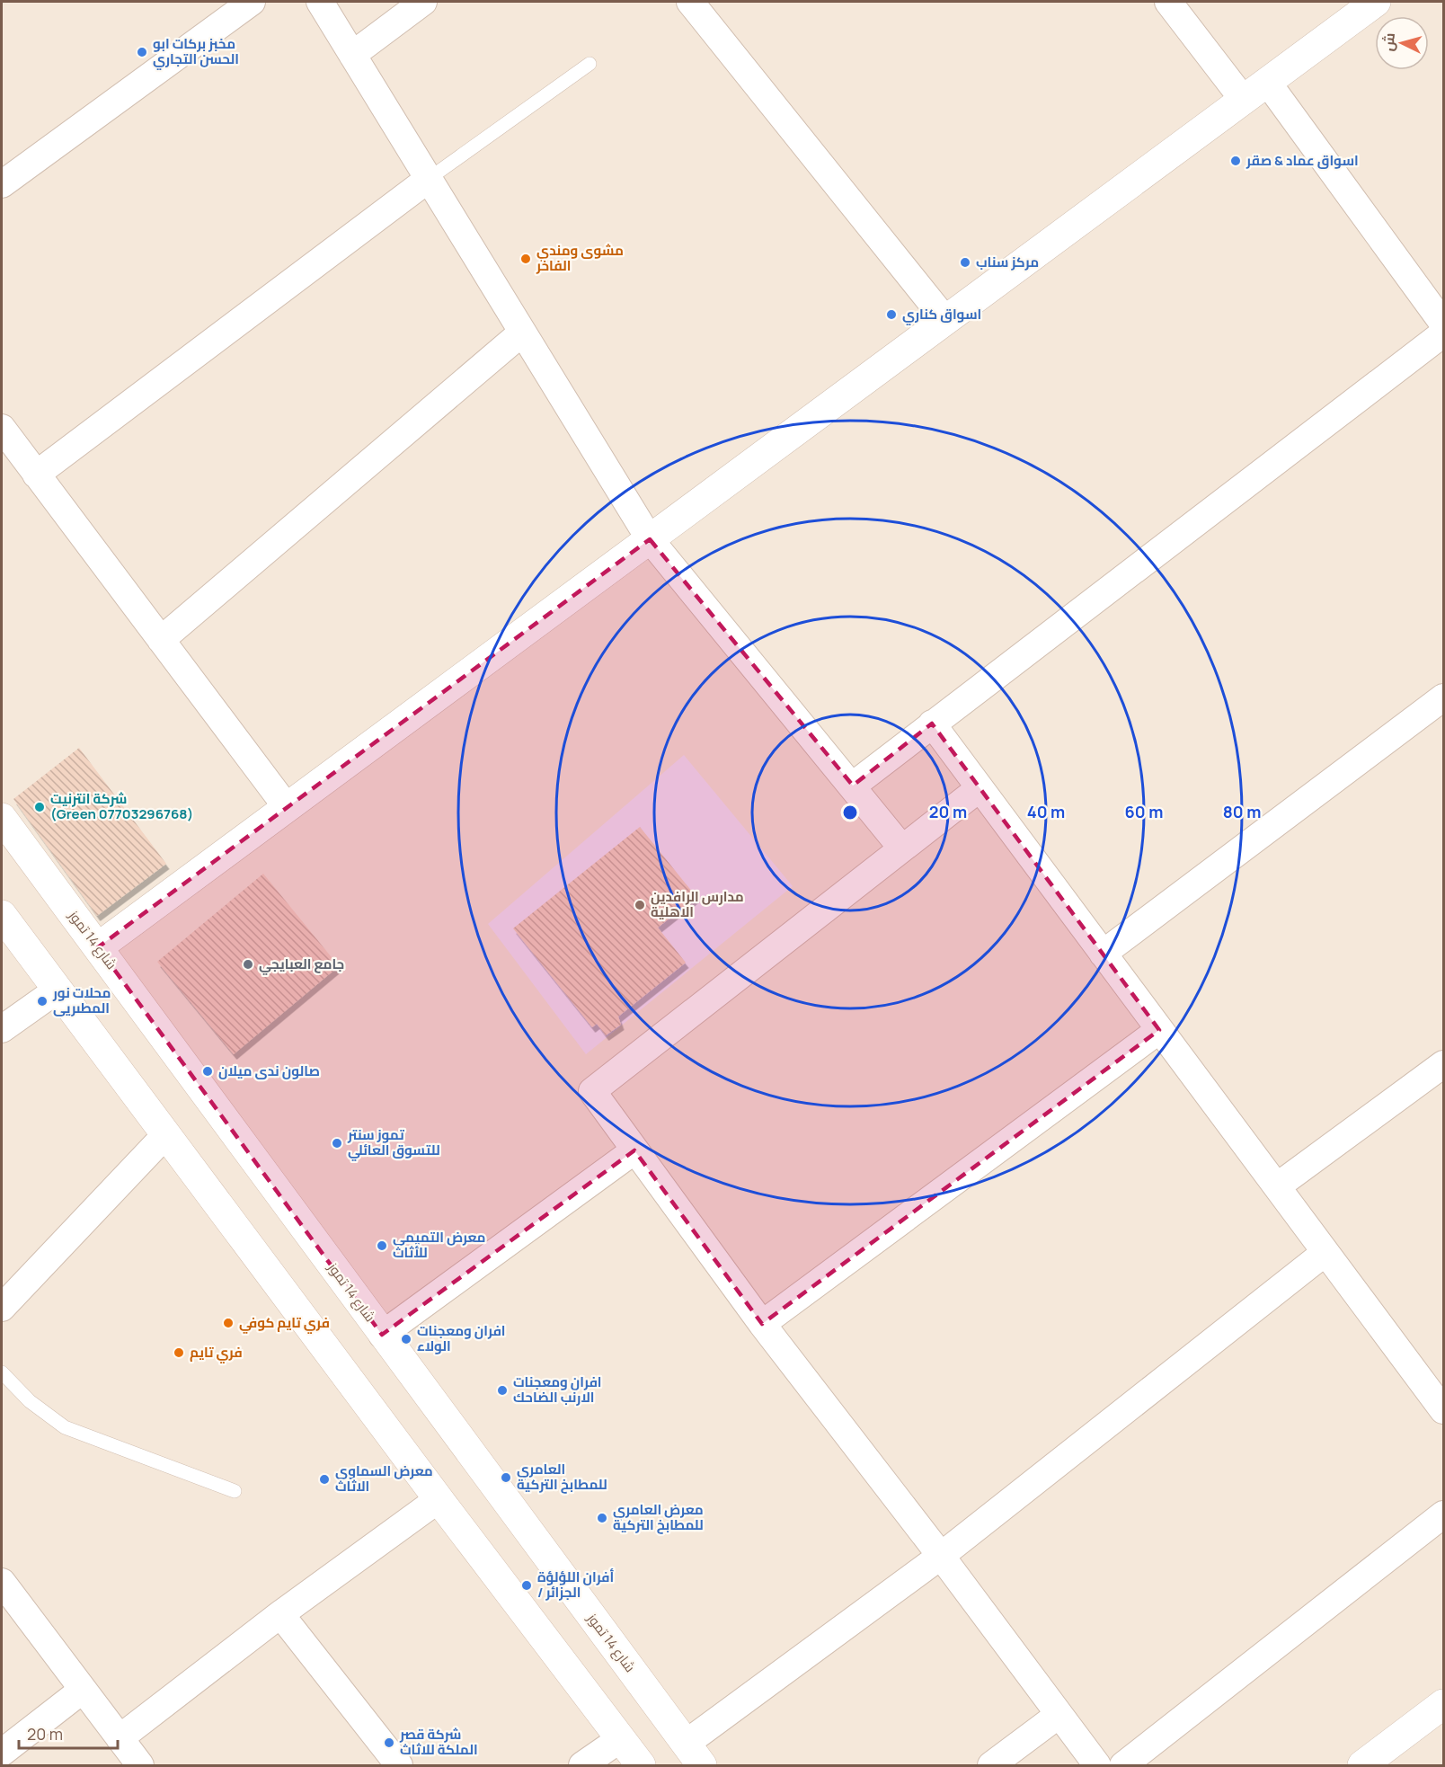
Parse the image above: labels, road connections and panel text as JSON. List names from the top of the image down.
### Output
{
  "streets": {
    "main road": ["شارع 14 تموز"]
  },
  "places": [
    "مخبز بركات ابو الحسن التجاري",
    "اسواق عماد & صقر",
    "مشوى ومندي الفاخر",
    "مركز سناب",
    "اسواق كناري",
    "شركة انترنيت (Green 07703296768)",
    "مدارس الرافدين اﻻهلية",
    "جامع العبايجي",
    "محلات نور المطىريى",
    "صالون ندى ميلان",
    "تموز سنتر للتسوق العائلي",
    "معرض التميمي للأثاث",
    "فري تايم كوفي",
    "افران ومعجنات الولاء",
    "فري تايم",
    "افران ومعجنات الارنب الضاحك",
    "العامري للمطابخ التركية",
    "معرض السماوي الاثاث",
    "معرض العامري للمطابخ التركية",
    "أفران اللؤلؤة / الجزائر",
    "شركة قصر الملكة للاثاث"
  ],
  "scale_bar": "20 m",
  "north": "left",
  "rings": [
    "20 m",
    "40 m",
    "60 m",
    "80 m"
  ]
}
